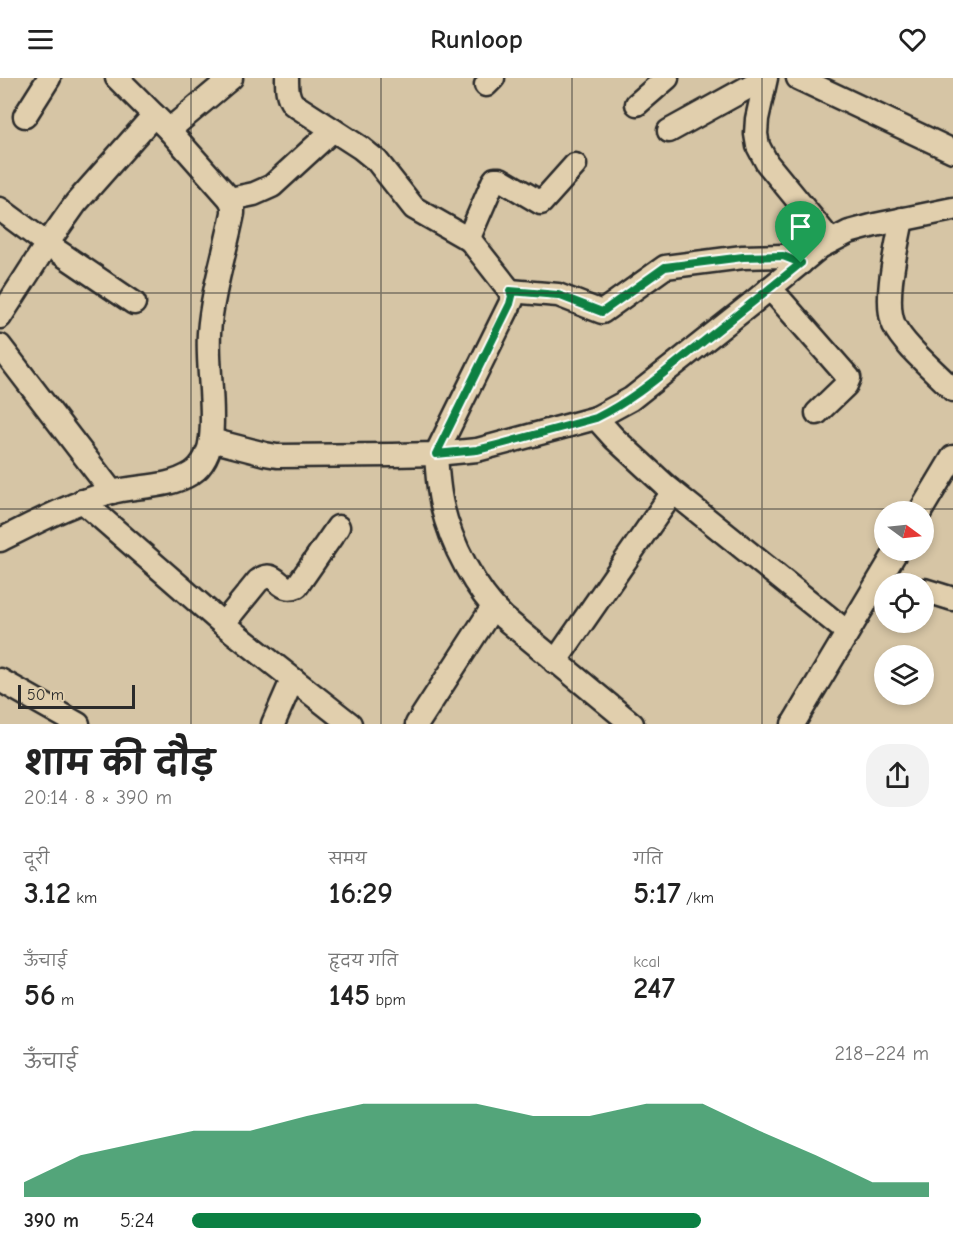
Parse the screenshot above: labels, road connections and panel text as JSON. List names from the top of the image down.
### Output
{
  "scale_bar": "50 m",
  "north": "right",
  "page": {
    "header": "Runloop",
    "scale": "50 m",
    "heading": ["शाम की दौड़", "20:14 · 8 × 390 m"],
    "stats": [
      ["दूरी", "3.12 km"],
      ["समय", "16:29"],
      ["गति", "5:17 /km"],
      ["ऊँचाई", "56 m"],
      ["हृदय गति", "145 bpm"],
      ["kcal", "247"]
    ],
    "chart": ["ऊँचाई", "218–224 m"],
    "list": [
      {
        "name": "390 m",
        "note": "5:24"
      }
    ]
  }
}
